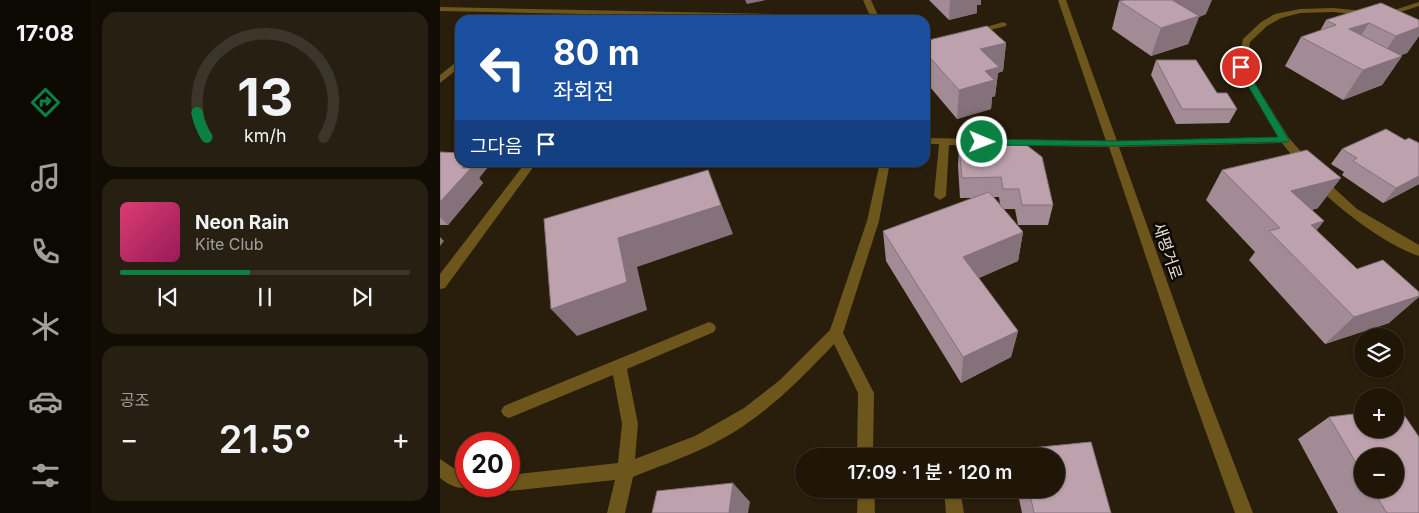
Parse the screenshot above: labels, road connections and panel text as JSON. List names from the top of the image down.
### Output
{
  "streets": {
    "street": ["새평거로"]
  },
  "page": {
    "tabs": "17:08",
    "turn": ["80 m", "좌회전"],
    "then": "그다음",
    "song": ["Neon Rain", "Kite Club"],
    "map_buttons": ["+", "−"],
    "tile": "공조",
    "heat": ["−", "21.5°", "+"],
    "limit": "20",
    "trip": "17:09 · 1 분 · 120 m",
    "gauge": ["13", "km/h"]
  }
}
